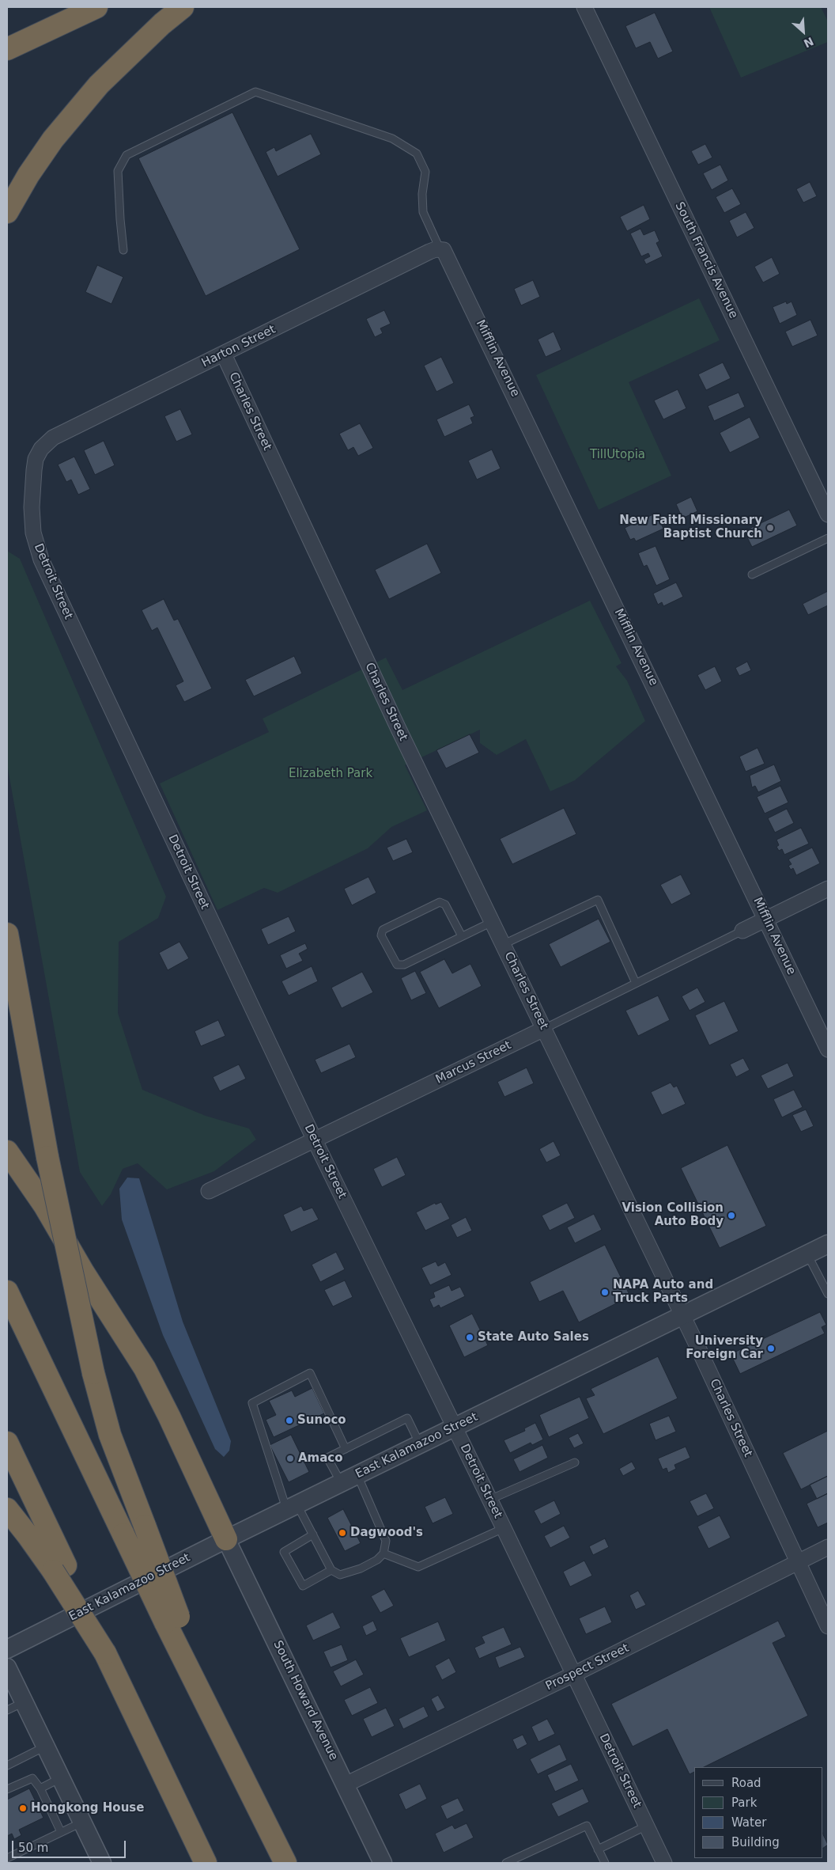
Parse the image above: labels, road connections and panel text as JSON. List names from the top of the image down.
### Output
{
  "streets": {
    "street": [
      "South Francis Avenue",
      "Harton Street",
      "Mifflin Avenue",
      "Charles Street",
      "Detroit Street",
      "Marcus Street",
      "East Kalamazoo Street",
      "Prospect Street",
      "South Howard Avenue"
    ]
  },
  "crossings": [
    ["Harton Street", "Mifflin Avenue"],
    ["Harton Street", "Charles Street"],
    ["Harton Street", "Detroit Street"],
    ["Mifflin Avenue", "Marcus Street"],
    ["Charles Street", "Marcus Street"],
    ["Charles Street", "East Kalamazoo Street"],
    ["Charles Street", "Prospect Street"],
    ["Detroit Street", "Marcus Street"],
    ["Detroit Street", "East Kalamazoo Street"],
    ["Detroit Street", "Prospect Street"],
    ["East Kalamazoo Street", "South Howard Avenue"],
    ["Prospect Street", "South Howard Avenue"]
  ],
  "parks": ["TillUtopia", "Elizabeth Park"],
  "places": [
    "New Faith Missionary Baptist Church",
    "Vision Collision Auto Body",
    "NAPA Auto and Truck Parts",
    "State Auto Sales",
    "University Foreign Car",
    "Sunoco",
    "Amaco",
    "Dagwood's",
    "Hongkong House"
  ],
  "legend": [
    "Road",
    "Park",
    "Water",
    "Building"
  ],
  "scale_bar": "50 m",
  "north": "bottom right"
}
